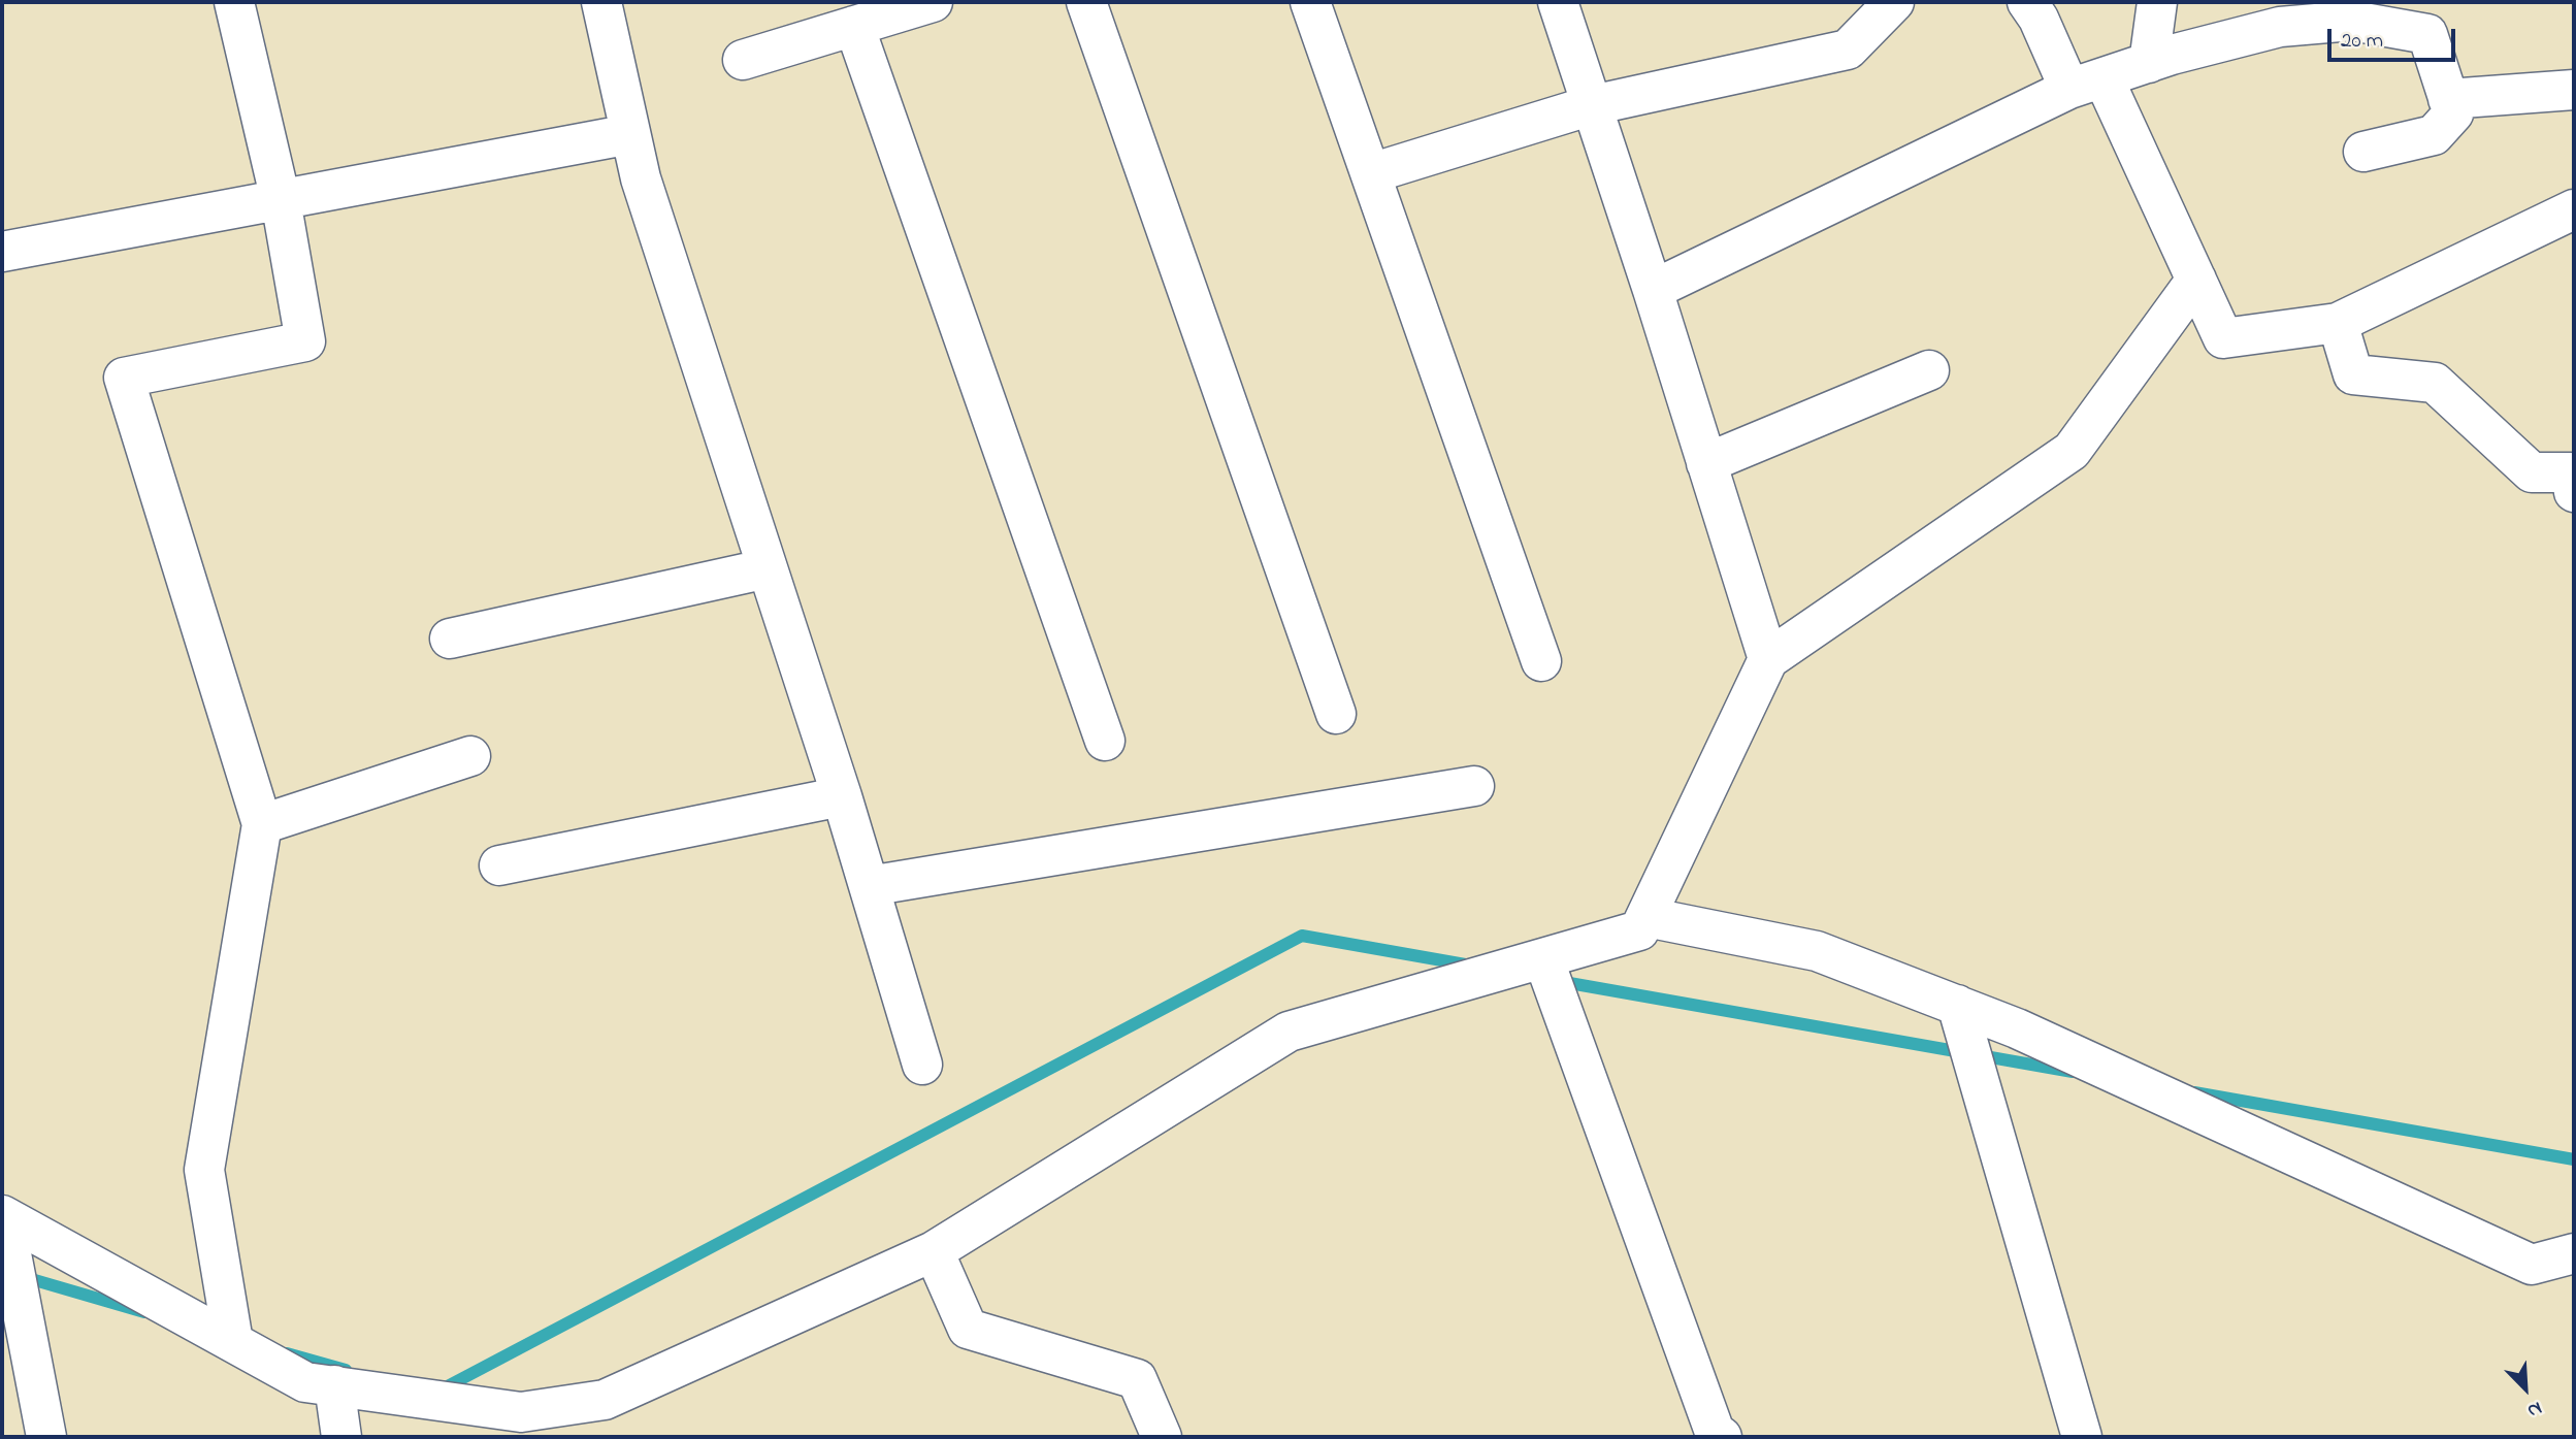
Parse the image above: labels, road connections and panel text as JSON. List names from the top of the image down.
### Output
{
  "scale_bar": "20 m",
  "north": "bottom right"
}
